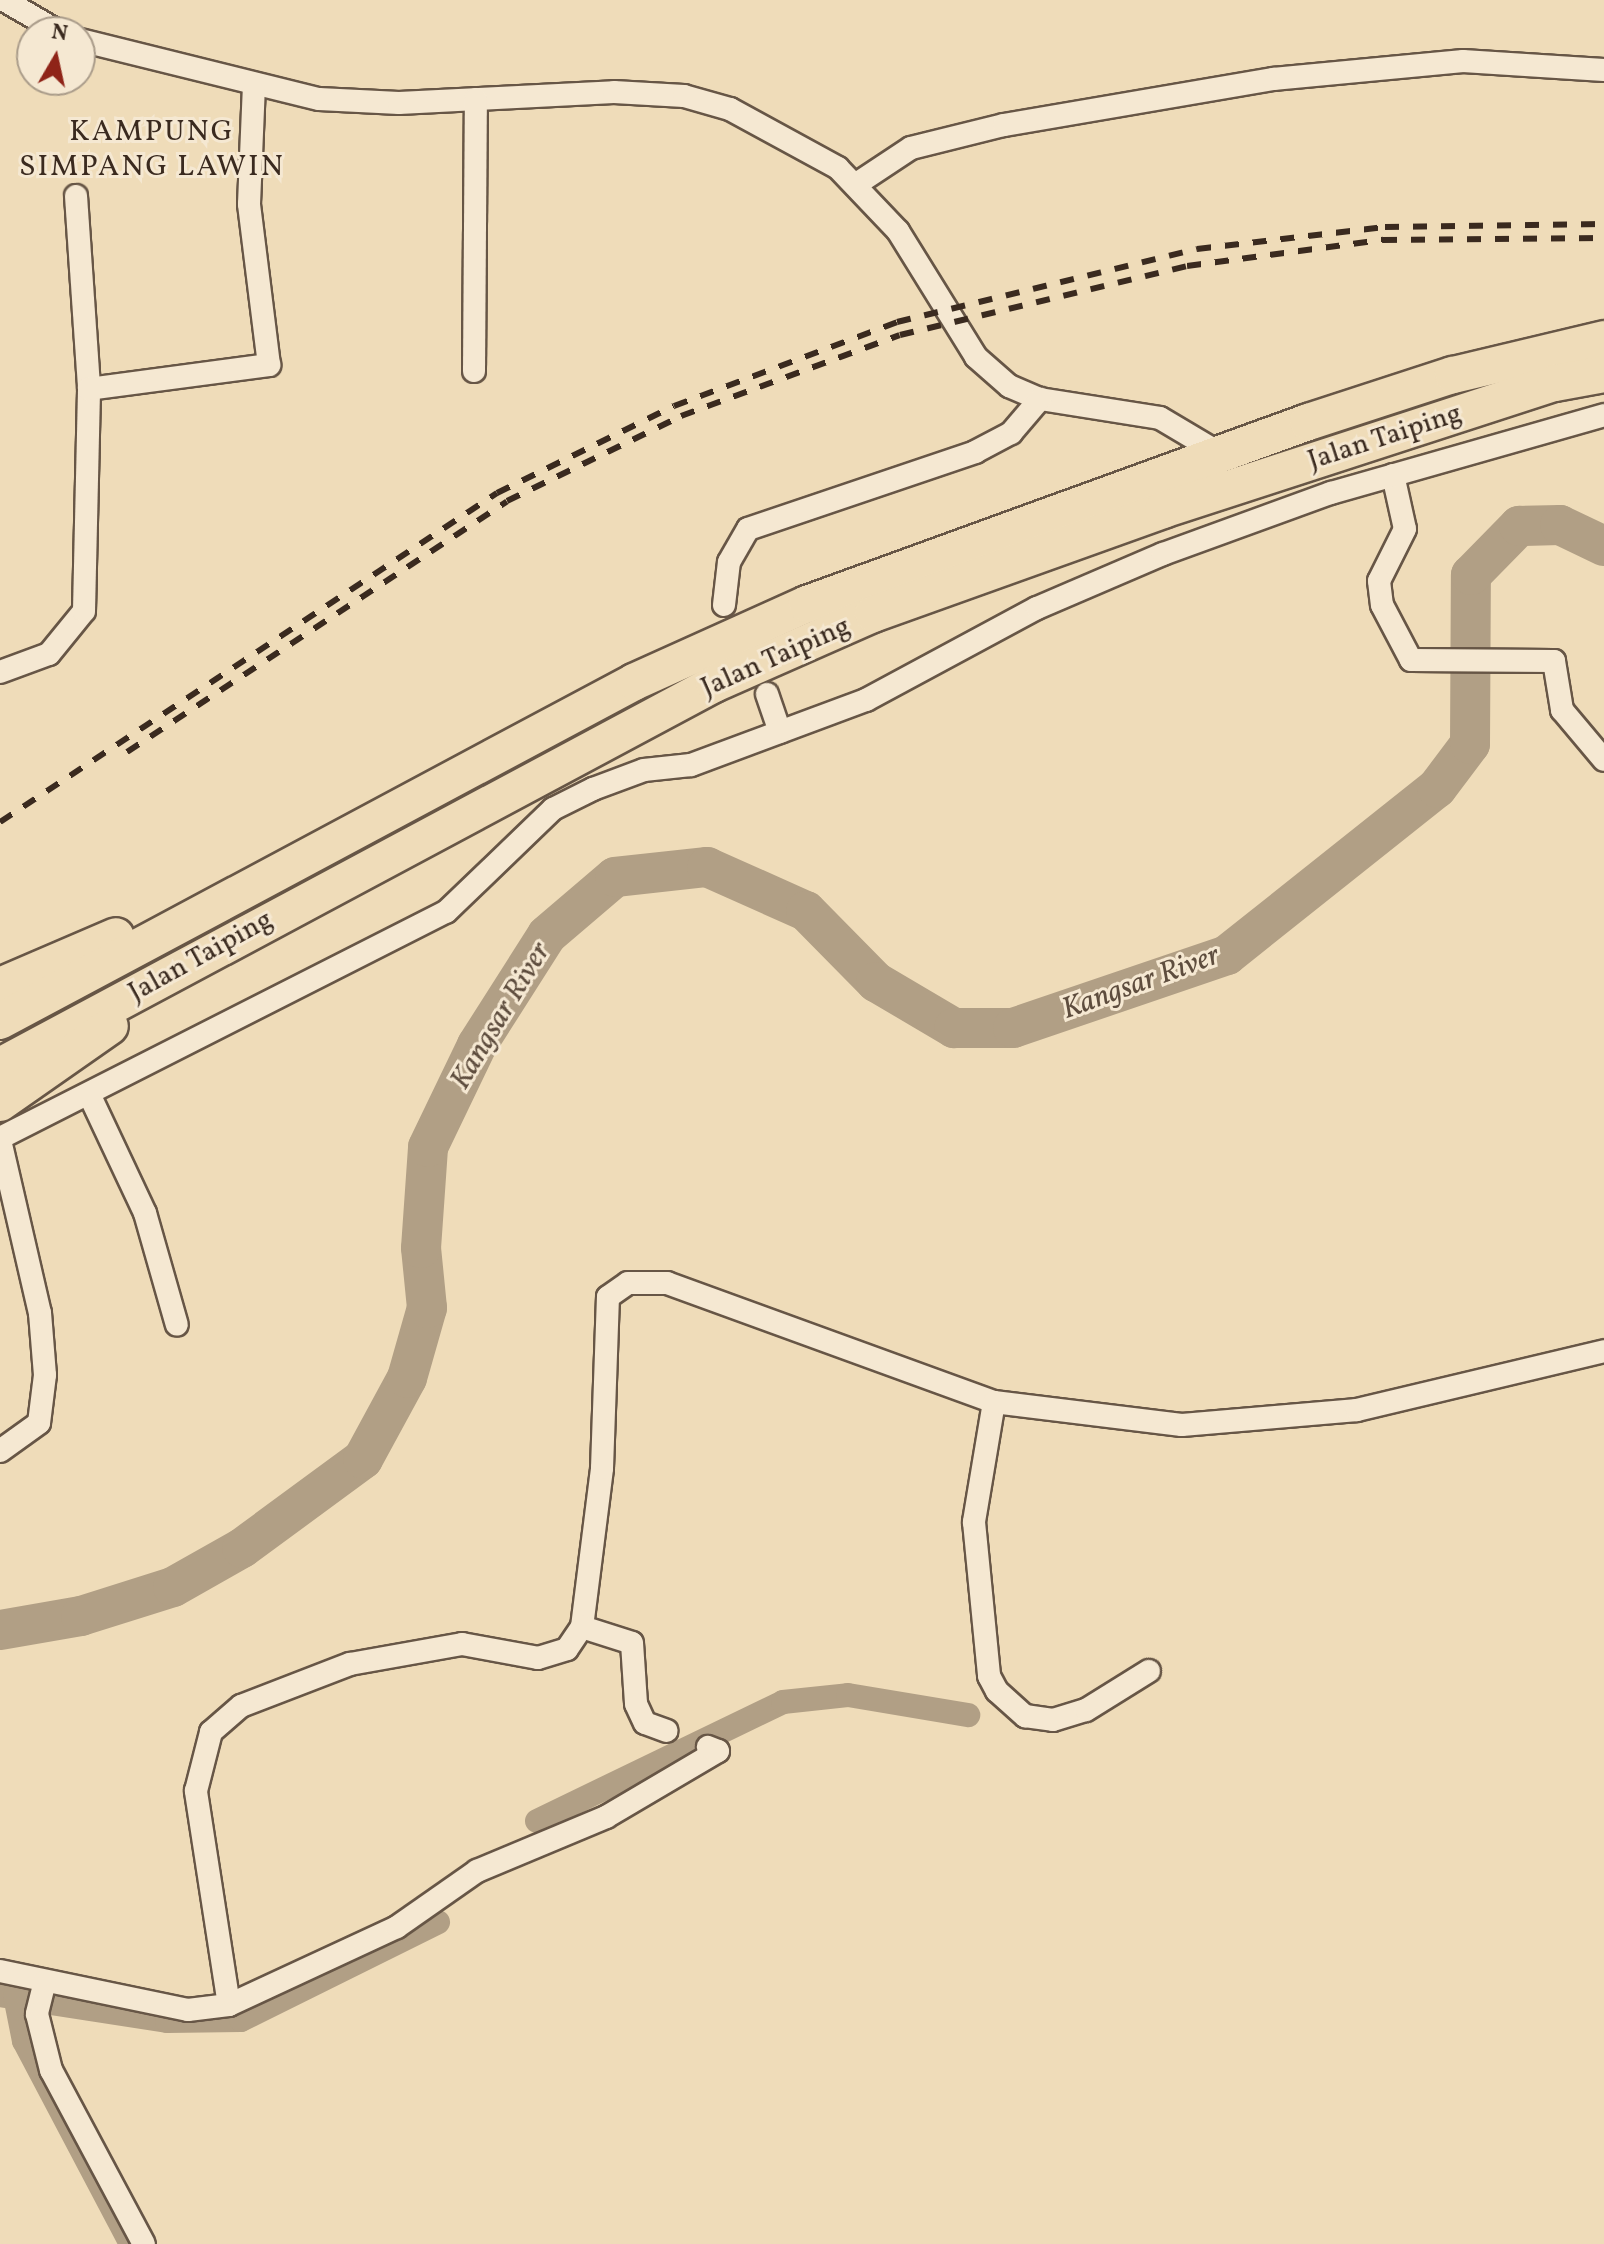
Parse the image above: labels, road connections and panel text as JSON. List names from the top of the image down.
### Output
{
  "streets": {
    "highway": ["Jalan Taiping"]
  },
  "districts": ["KAMPUNG SIMPANG LAWIN"],
  "water": ["Kangsar River"],
  "north": "top"
}
